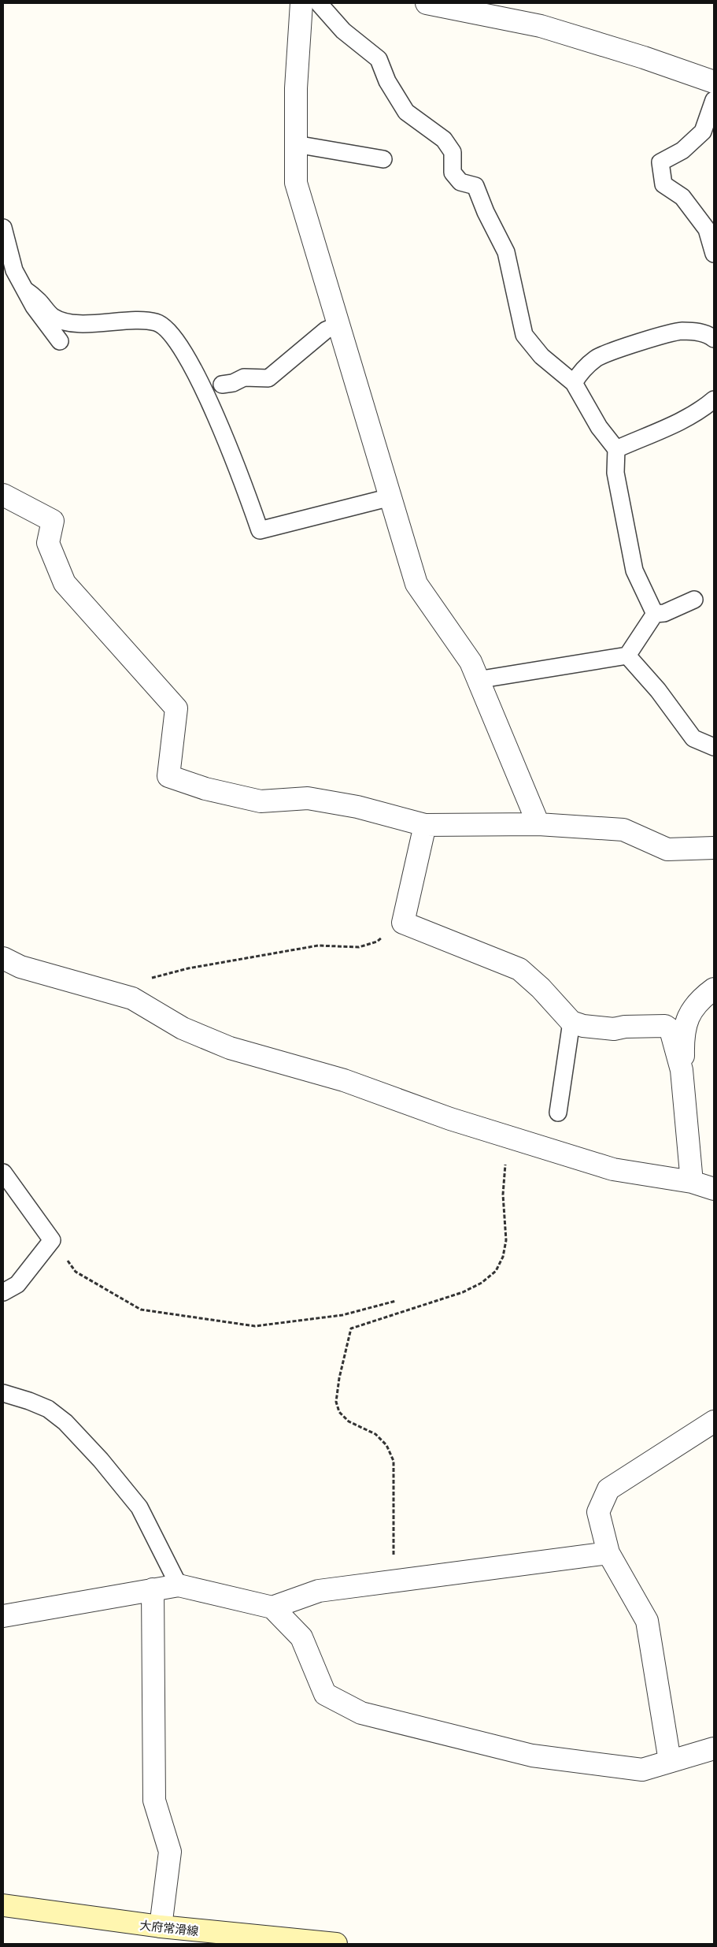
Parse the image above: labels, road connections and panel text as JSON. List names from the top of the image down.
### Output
{
  "streets": {
    "main road": ["大府常滑線"]
  }
}
